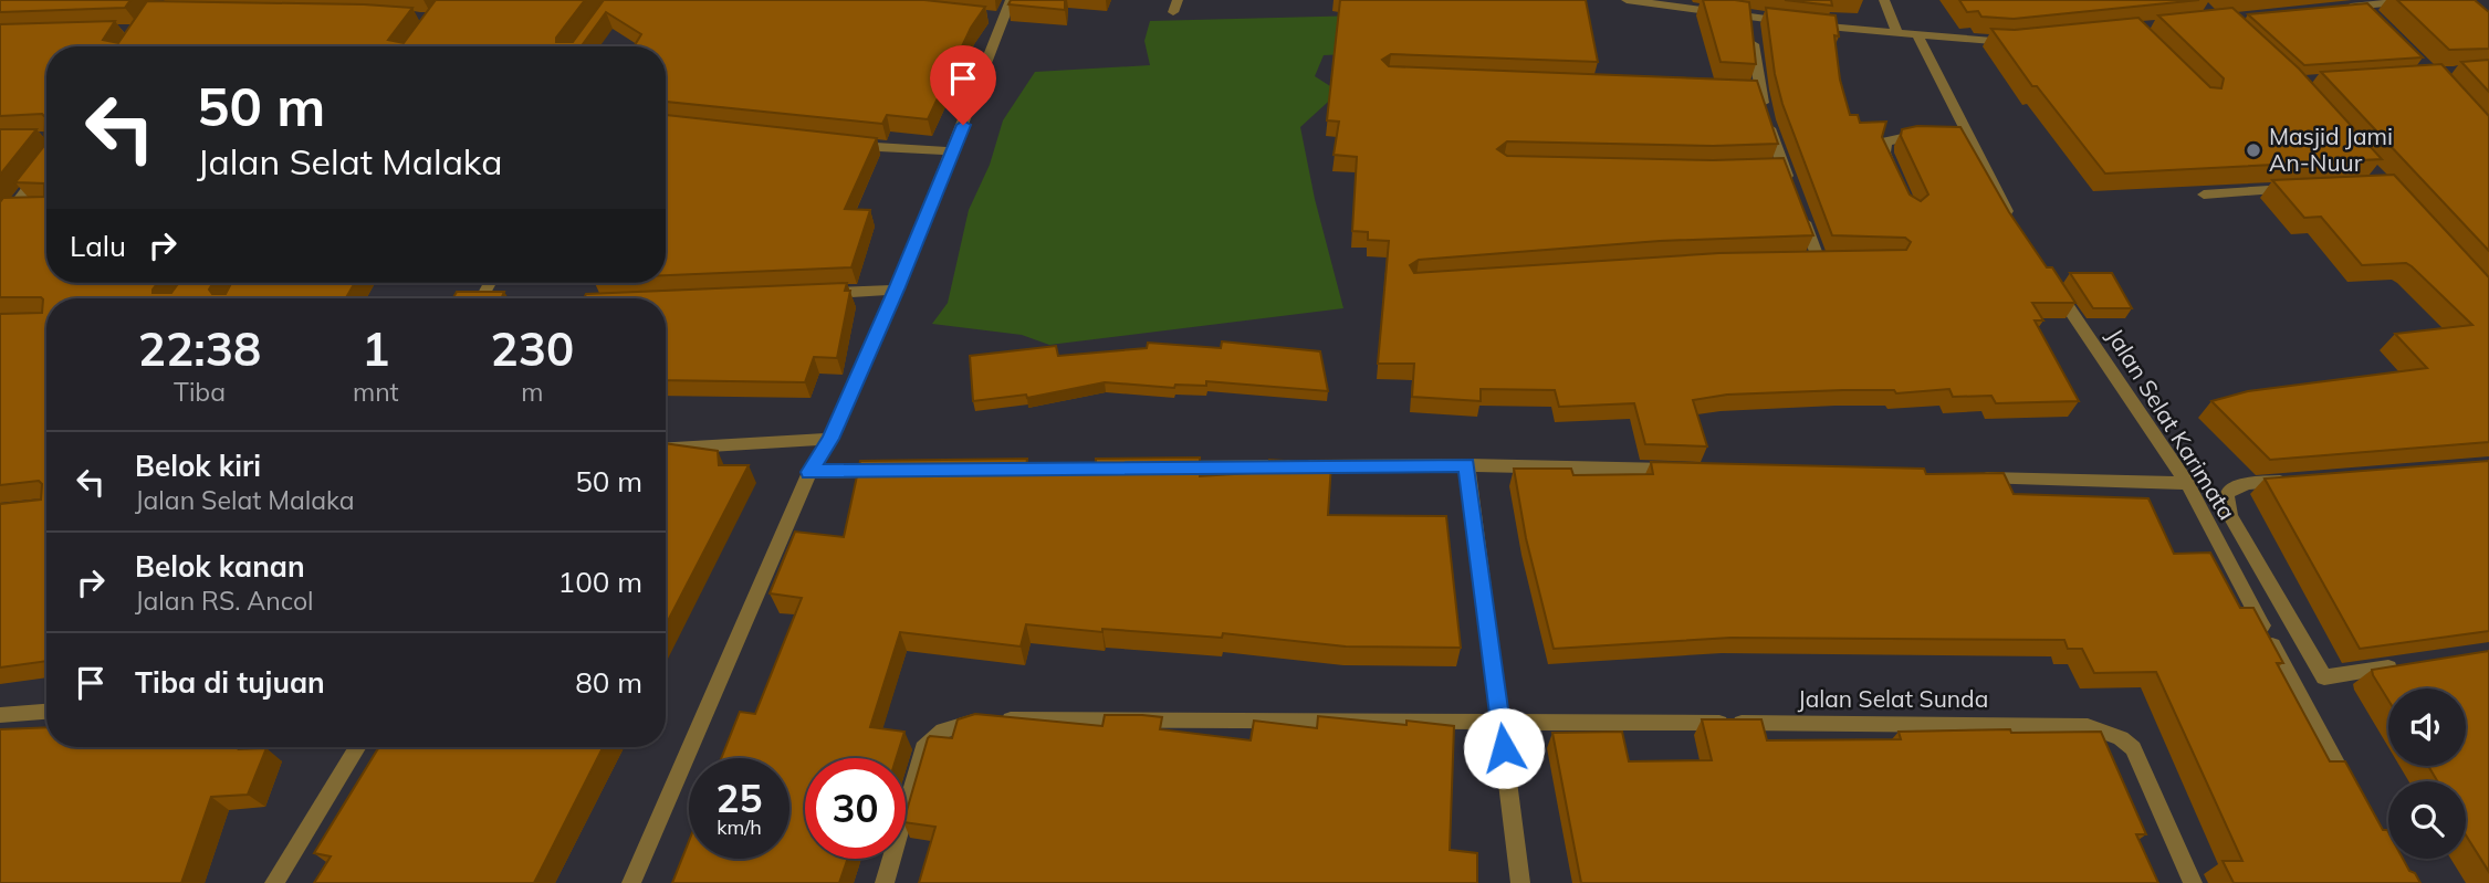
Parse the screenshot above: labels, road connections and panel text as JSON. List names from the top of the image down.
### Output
{
  "streets": {
    "street": ["Jalan Selat Karimata", "Jalan Selat Sunda"]
  },
  "places": ["Masjid Jami An-Nuur"],
  "page": {
    "turn": ["50 m", "Jalan Selat Malaka"],
    "then": "Lalu",
    "eta": [
      "22:38",
      "Tiba",
      "1",
      "mnt",
      "230",
      "m"
    ],
    "list": [
      {
        "name": "Belok kiri",
        "note": "Jalan Selat Malaka",
        "value": "50 m"
      },
      {
        "name": "Belok kanan",
        "note": "Jalan RS. Ancol",
        "value": "100 m"
      },
      {
        "name": "Tiba di tujuan",
        "value": "80 m"
      }
    ],
    "speed": "25 km/h",
    "limit": "30"
  }
}
